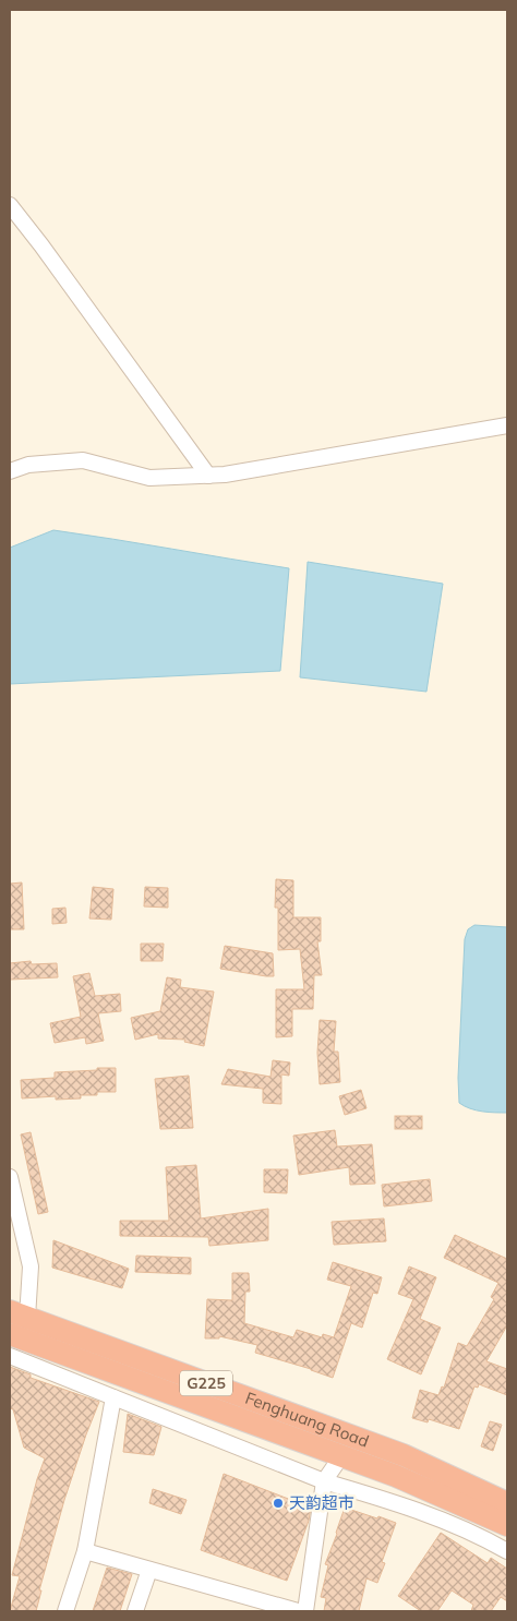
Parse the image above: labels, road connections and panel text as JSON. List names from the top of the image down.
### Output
{
  "streets": {
    "highway": ["G225", "Fenghuang Road"]
  },
  "places": ["天韵超市"]
}
